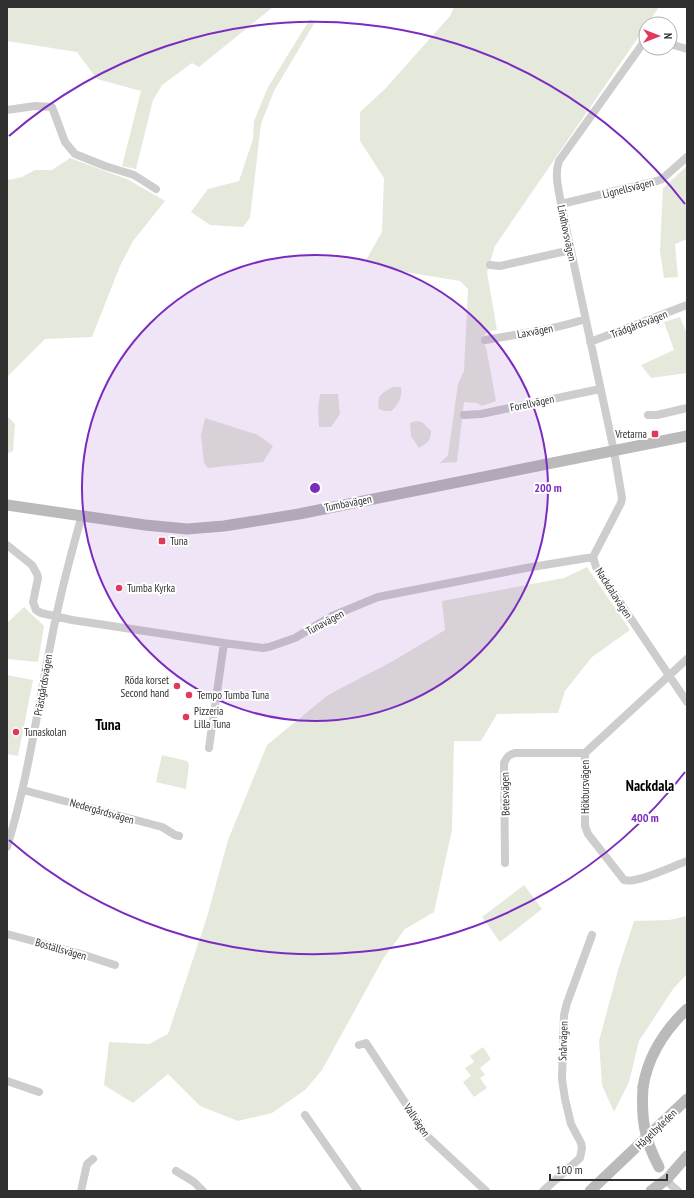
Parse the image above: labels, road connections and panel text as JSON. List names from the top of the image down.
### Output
{
  "streets": {
    "main road": ["Tumbavägen", "Hågelbyleden"],
    "street": [
      "Lignellsvägen",
      "Lindhovsvägen",
      "Trädgårdsvägen",
      "Laxvägen",
      "Forellvägen",
      "Nackdalavägen",
      "Tunavägen",
      "Prästgårdsvägen",
      "Hökbursvägen",
      "Betesvägen",
      "Nedergårdsvägen",
      "Boställsvägen",
      "Snårvägen",
      "Vallvägen"
    ]
  },
  "crossings": [
    ["Lignellsvägen", "Lindhovsvägen"],
    ["Lindhovsvägen", "Trädgårdsvägen"],
    ["Lindhovsvägen", "Laxvägen"],
    ["Lindhovsvägen", "Forellvägen"],
    ["Lindhovsvägen", "Tumbavägen"],
    ["Lindhovsvägen", "Nackdalavägen"],
    ["Tumbavägen", "Nackdalavägen"],
    ["Tumbavägen", "Prästgårdsvägen"],
    ["Nackdalavägen", "Tunavägen"],
    ["Nackdalavägen", "Hökbursvägen"],
    ["Tunavägen", "Prästgårdsvägen"],
    ["Prästgårdsvägen", "Nedergårdsvägen"],
    ["Hökbursvägen", "Betesvägen"]
  ],
  "districts": ["Tuna", "Nackdala"],
  "places": {
    "transit": ["Vretarna", "Tuna"],
    "other": [
      "Tumba Kyrka",
      "Röda korset Second hand",
      "Tempo Tumba Tuna",
      "Pizzeria Lilla Tuna",
      "Tunaskolan"
    ]
  },
  "scale_bar": "100 m",
  "north": "right",
  "rings": ["200 m", "400 m"]
}
